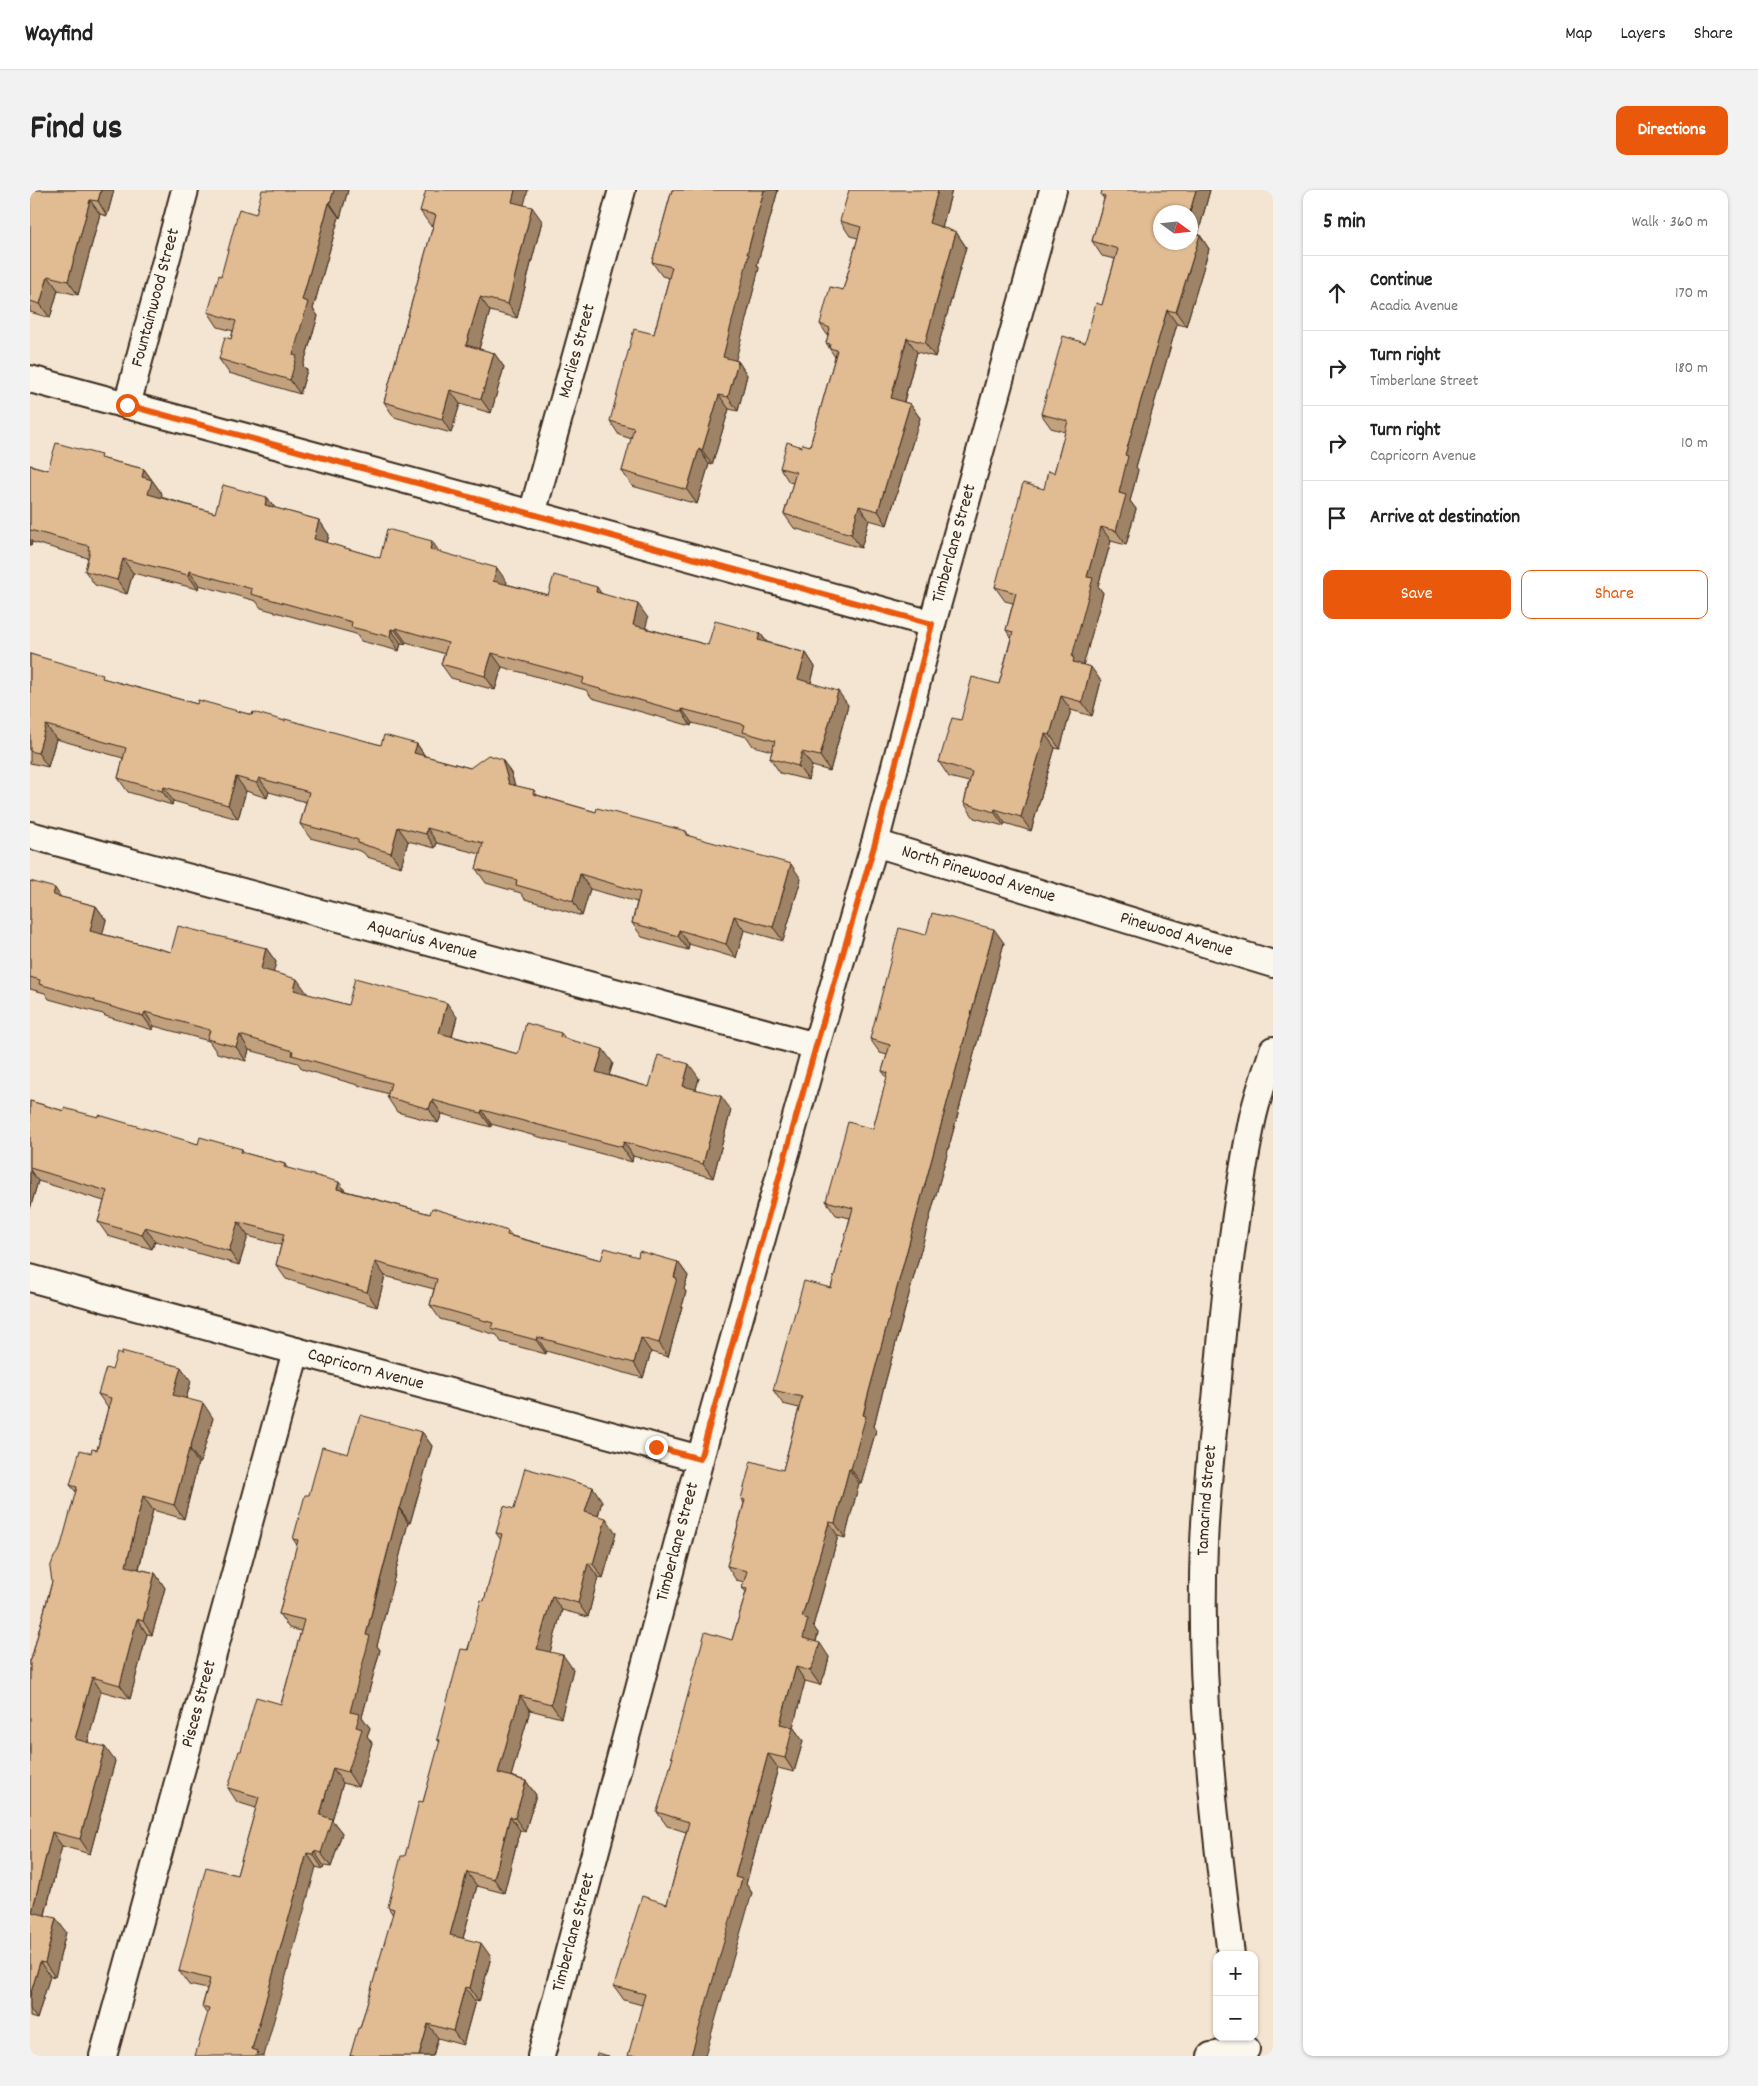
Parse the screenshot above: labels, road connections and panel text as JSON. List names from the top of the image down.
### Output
{
  "streets": {
    "street": [
      "Fountainwood Street",
      "Marlies Street",
      "Timberlane Street",
      "North Pinewood Avenue",
      "Pinewood Avenue",
      "Aquarius Avenue",
      "Capricorn Avenue",
      "Tamarind Street",
      "Pisces Street"
    ]
  },
  "crossings": [
    ["Timberlane Street", "North Pinewood Avenue"],
    ["Timberlane Street", "Aquarius Avenue"],
    ["Timberlane Street", "Capricorn Avenue"],
    ["North Pinewood Avenue", "Pinewood Avenue"],
    ["Capricorn Avenue", "Pisces Street"]
  ],
  "north": "right",
  "page": {
    "header": "Wayfind",
    "nav": ["Map", "Layers", "Share"],
    "title": "Find us",
    "buttons": [
      "Directions",
      ["Save", "Share"]
    ],
    "heading": ["5 min", "Walk · 360 m"],
    "list": [
      ["Continue", "Acadia Avenue", "170 m"],
      ["Turn right", "Timberlane Street", "180 m"],
      ["Turn right", "Capricorn Avenue", "10 m"],
      "Arrive at destination"
    ],
    "map_buttons": ["+", "−"]
  }
}
